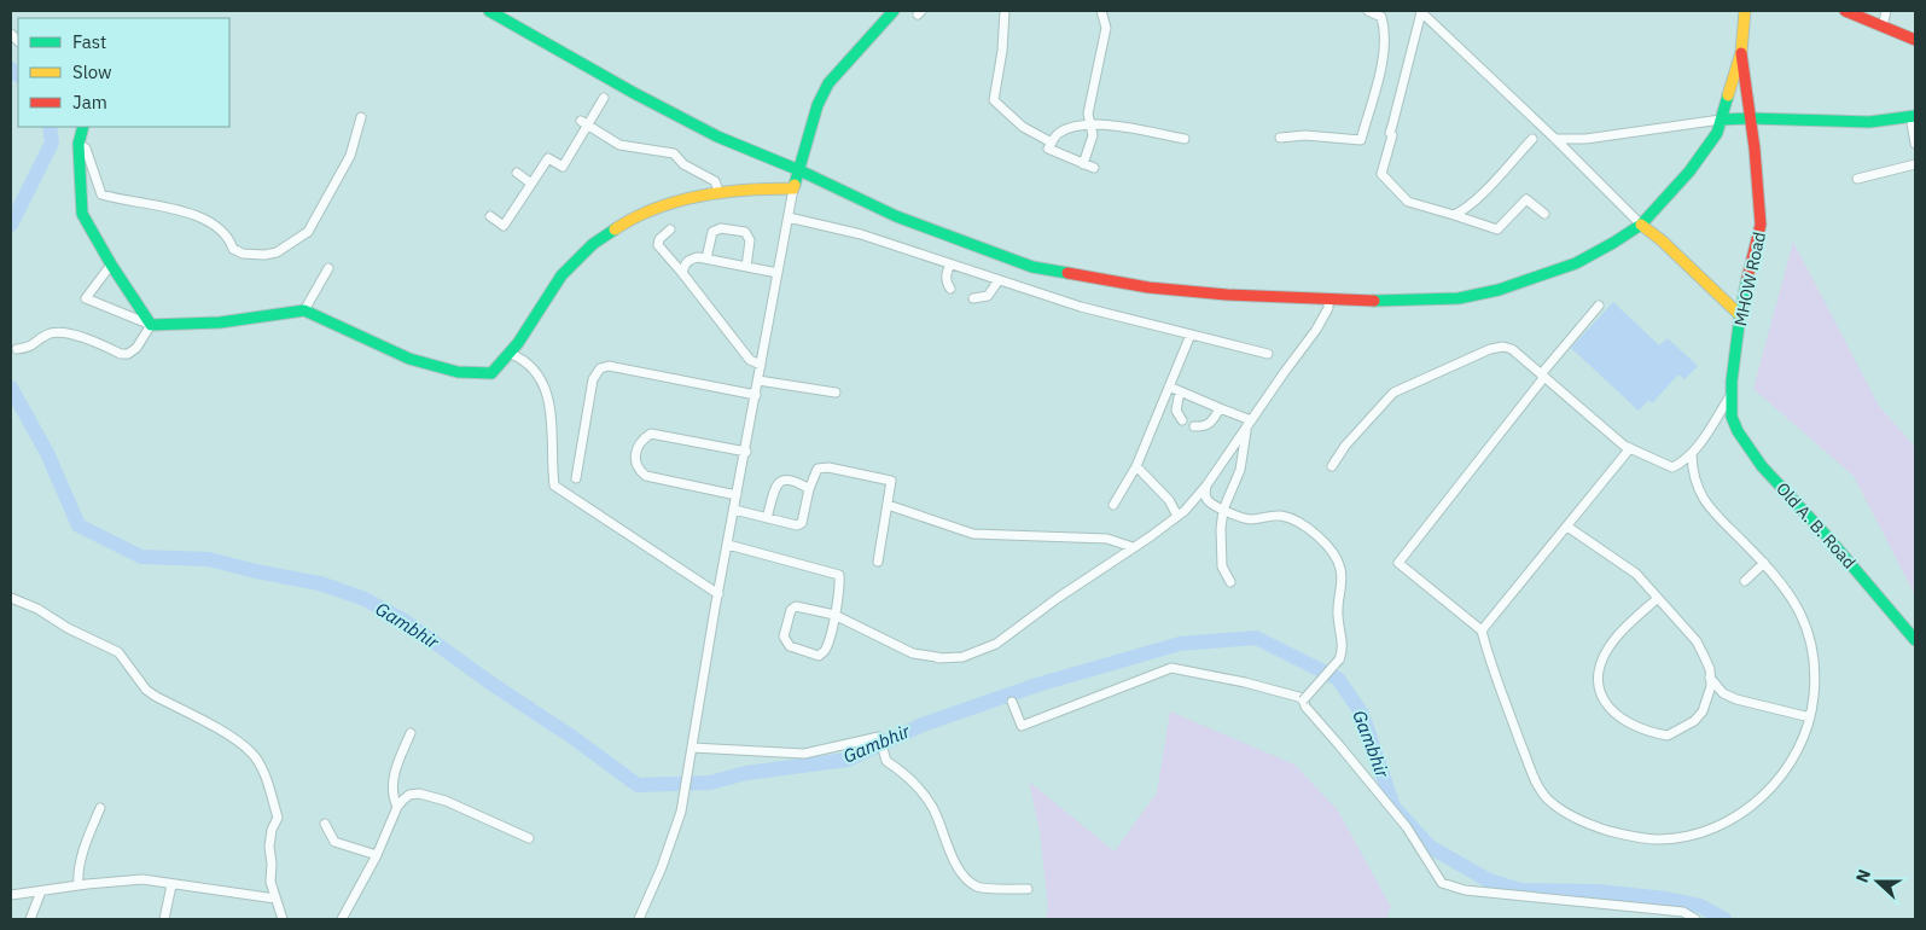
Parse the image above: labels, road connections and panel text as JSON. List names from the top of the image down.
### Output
{
  "streets": {
    "main road": ["MHOW Road", "Old A. B. Road"]
  },
  "crossings": [
    ["MHOW Road", "Old A. B. Road"]
  ],
  "water": ["Gambhir"],
  "legend": ["Fast", "Slow", "Jam"],
  "north": "left"
}
